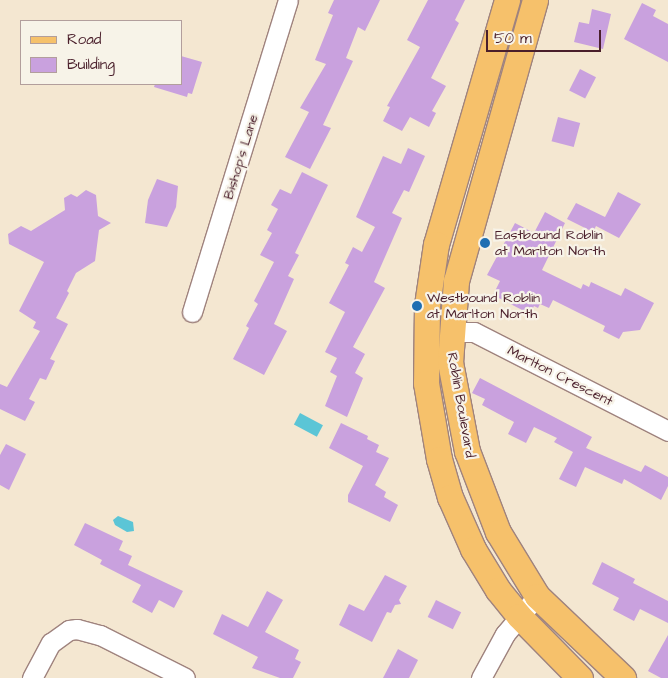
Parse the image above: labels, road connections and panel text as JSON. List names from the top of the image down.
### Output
{
  "streets": {
    "main road": ["Roblin Boulevard"],
    "street": ["Bishop's Lane", "Marlton Crescent"]
  },
  "crossings": [
    ["Marlton Crescent", "Roblin Boulevard"]
  ],
  "places": ["Eastbound Roblin at Marlton North", "Westbound Roblin at Marlton North"],
  "legend": ["Road", "Building"],
  "scale_bar": "50 m"
}
